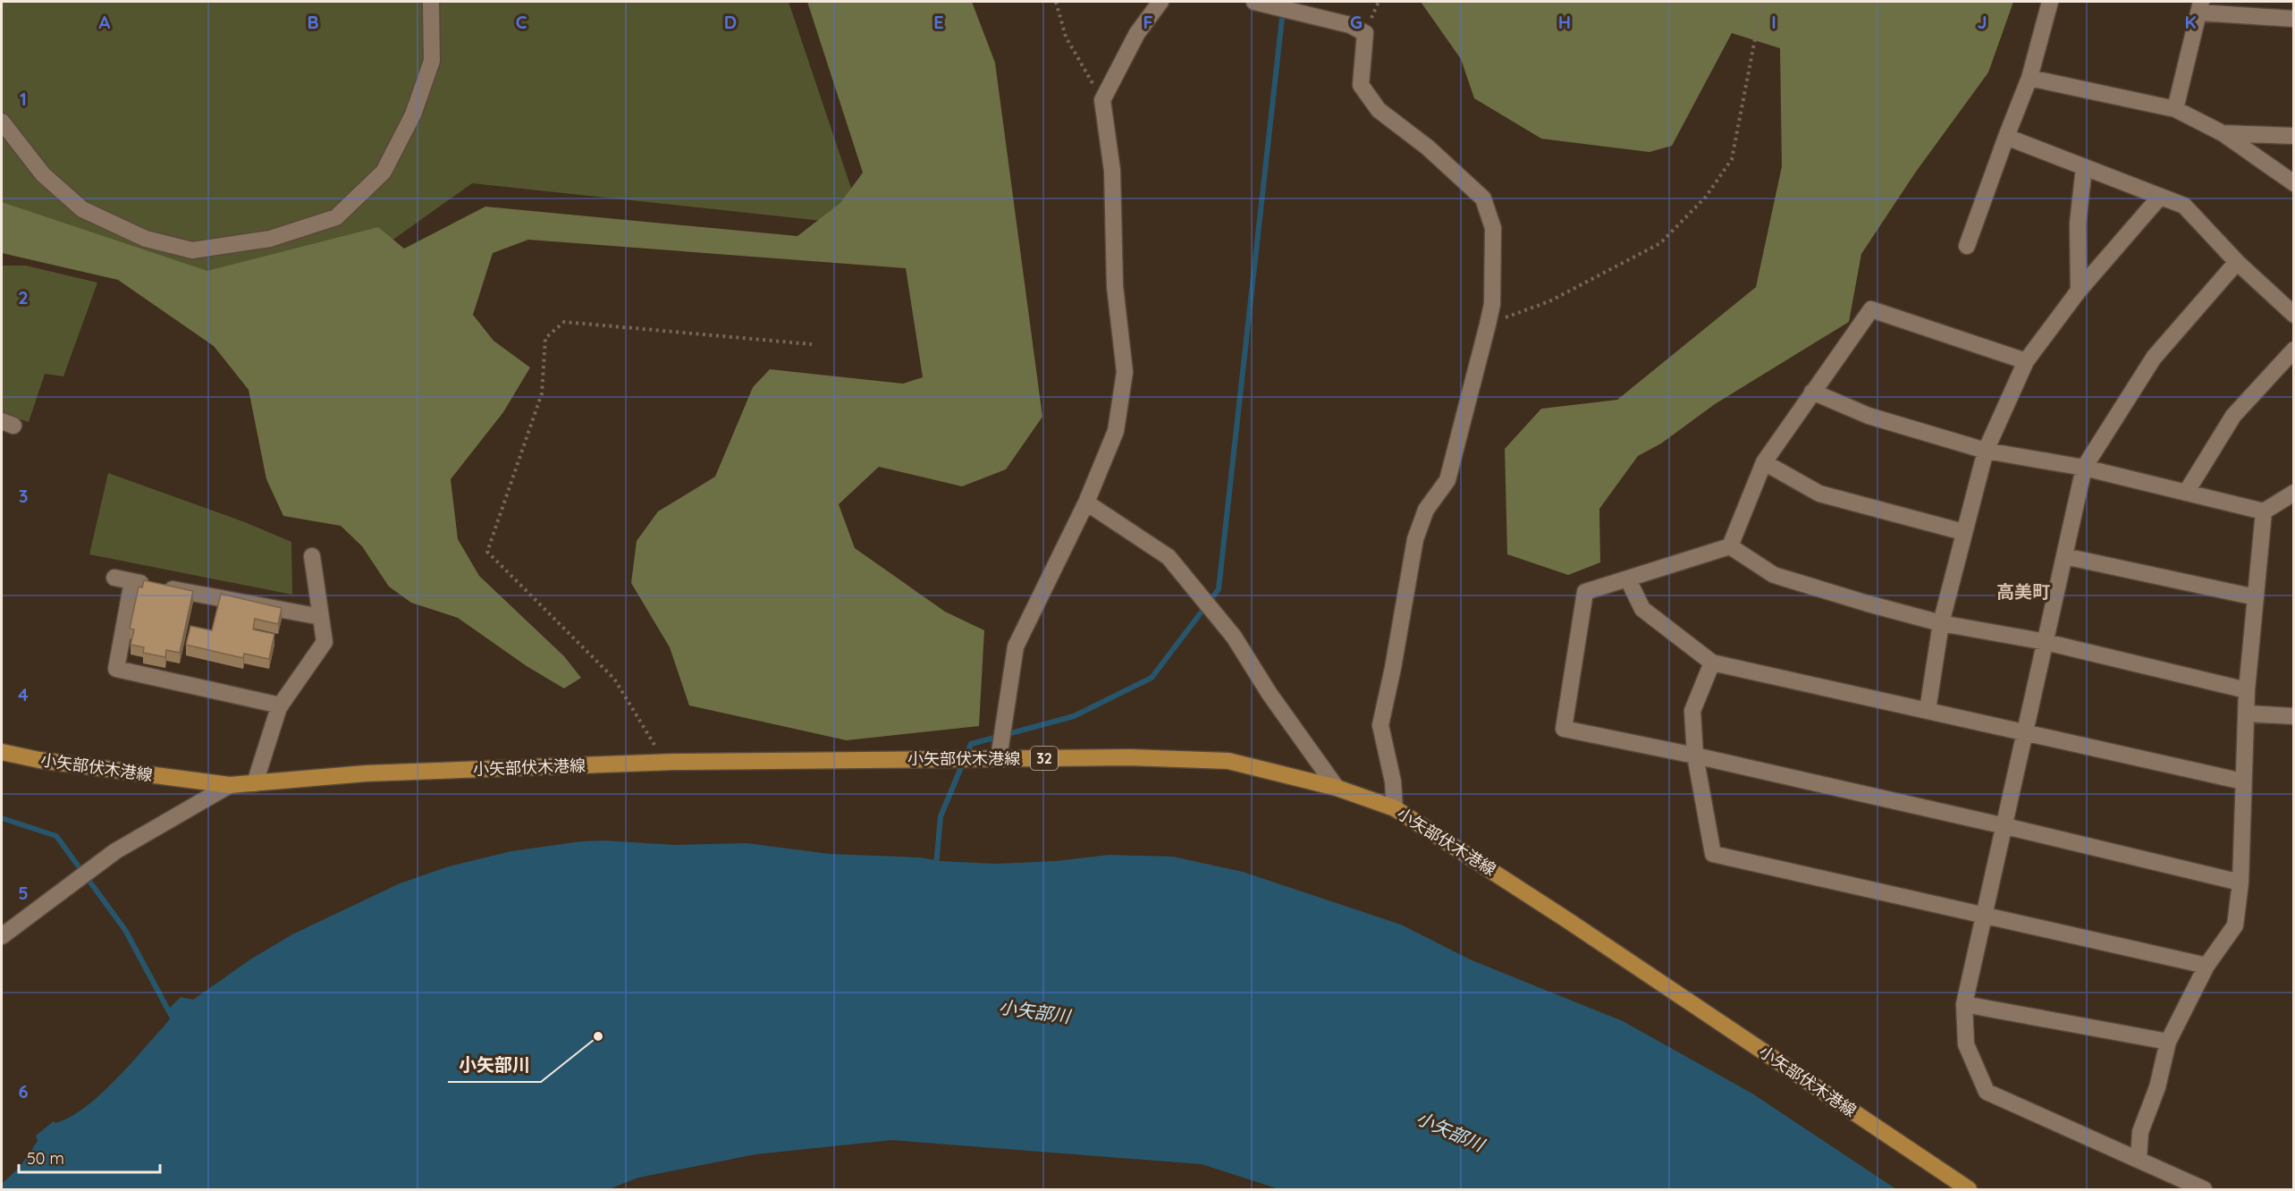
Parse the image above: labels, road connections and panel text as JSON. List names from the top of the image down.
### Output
{
  "streets": {
    "main road": ["小矢部伏木港線", "32"]
  },
  "districts": ["高美町"],
  "water": ["小矢部川"],
  "places": ["小矢部川"],
  "scale_bar": "50 m",
  "grid": {
    "columns": [
      "A",
      "B",
      "C",
      "D",
      "E",
      "F",
      "G",
      "H",
      "I",
      "J",
      "K"
    ],
    "rows": [
      "1",
      "2",
      "3",
      "4",
      "5",
      "6"
    ]
  }
}
